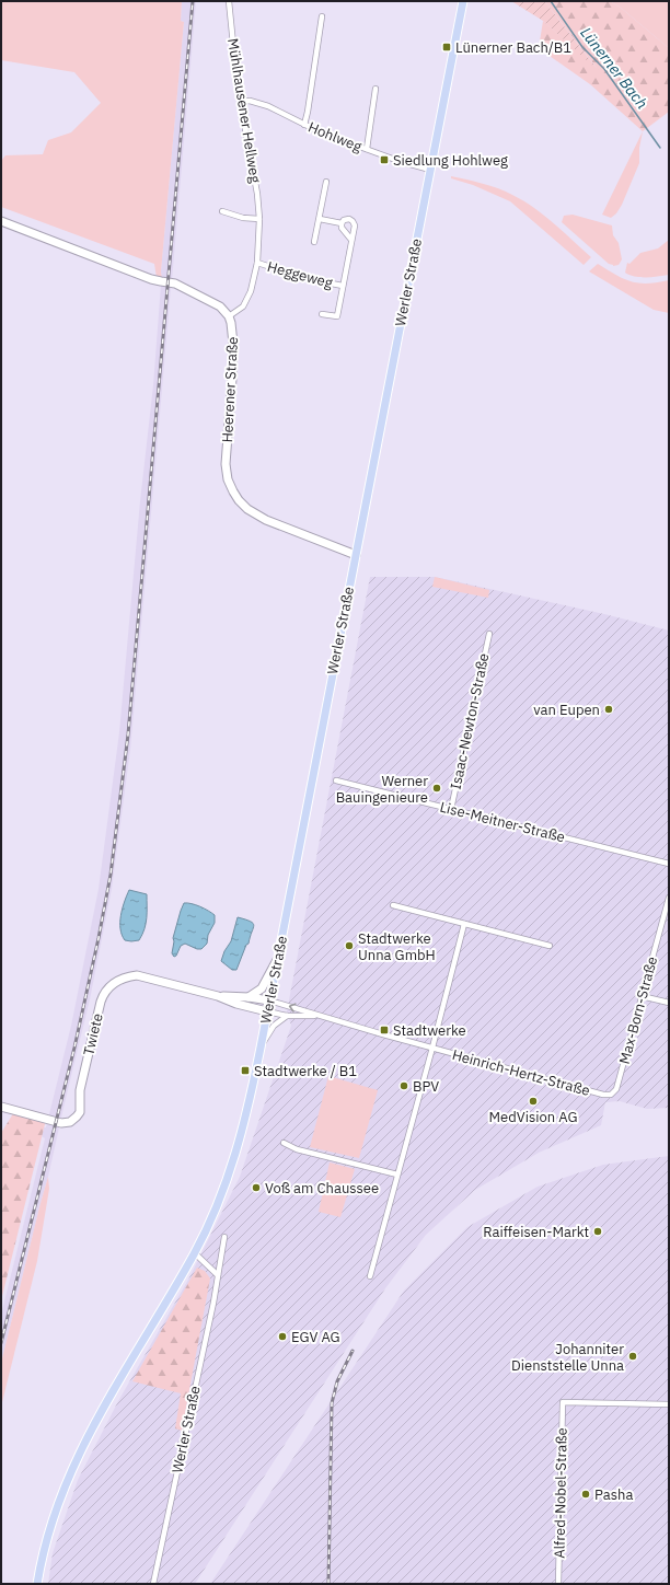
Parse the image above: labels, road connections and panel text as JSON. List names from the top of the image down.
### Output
{
  "streets": {
    "main road": ["Werler Straße"],
    "street": [
      "Mühlhausener Hellweg",
      "Hohlweg",
      "Heggeweg",
      "Heerener Straße",
      "Isaac-Newton-Straße",
      "Lise-Meitner-Straße",
      "Max-Born-Straße",
      "Twiete",
      "Heinrich-Hertz-Straße",
      "Alfred-Nobel-Straße"
    ]
  },
  "crossings": [
    ["Mühlhausener Hellweg", "Hohlweg"],
    ["Mühlhausener Hellweg", "Heggeweg"],
    ["Mühlhausener Hellweg", "Heerener Straße"],
    ["Hohlweg", "Werler Straße"],
    ["Werler Straße", "Heerener Straße"],
    ["Werler Straße", "Twiete"],
    ["Werler Straße", "Heinrich-Hertz-Straße"],
    ["Isaac-Newton-Straße", "Lise-Meitner-Straße"],
    ["Max-Born-Straße", "Heinrich-Hertz-Straße"],
    ["Twiete", "Heinrich-Hertz-Straße"]
  ],
  "water": ["Lünerner Bach"],
  "places": {
    "transit": [
      "Lünerner Bach/B1",
      "Siedlung Hohlweg",
      "Stadtwerke",
      "Stadtwerke / B1"
    ],
    "other": [
      "van Eupen",
      "Werner Bauingenieure",
      "Stadtwerke Unna GmbH",
      "BPV",
      "MedVision AG",
      "Voß am Chaussee",
      "Raiffeisen-Markt",
      "EGV AG",
      "Johanniter Dienststelle Unna",
      "Pasha"
    ]
  }
}
